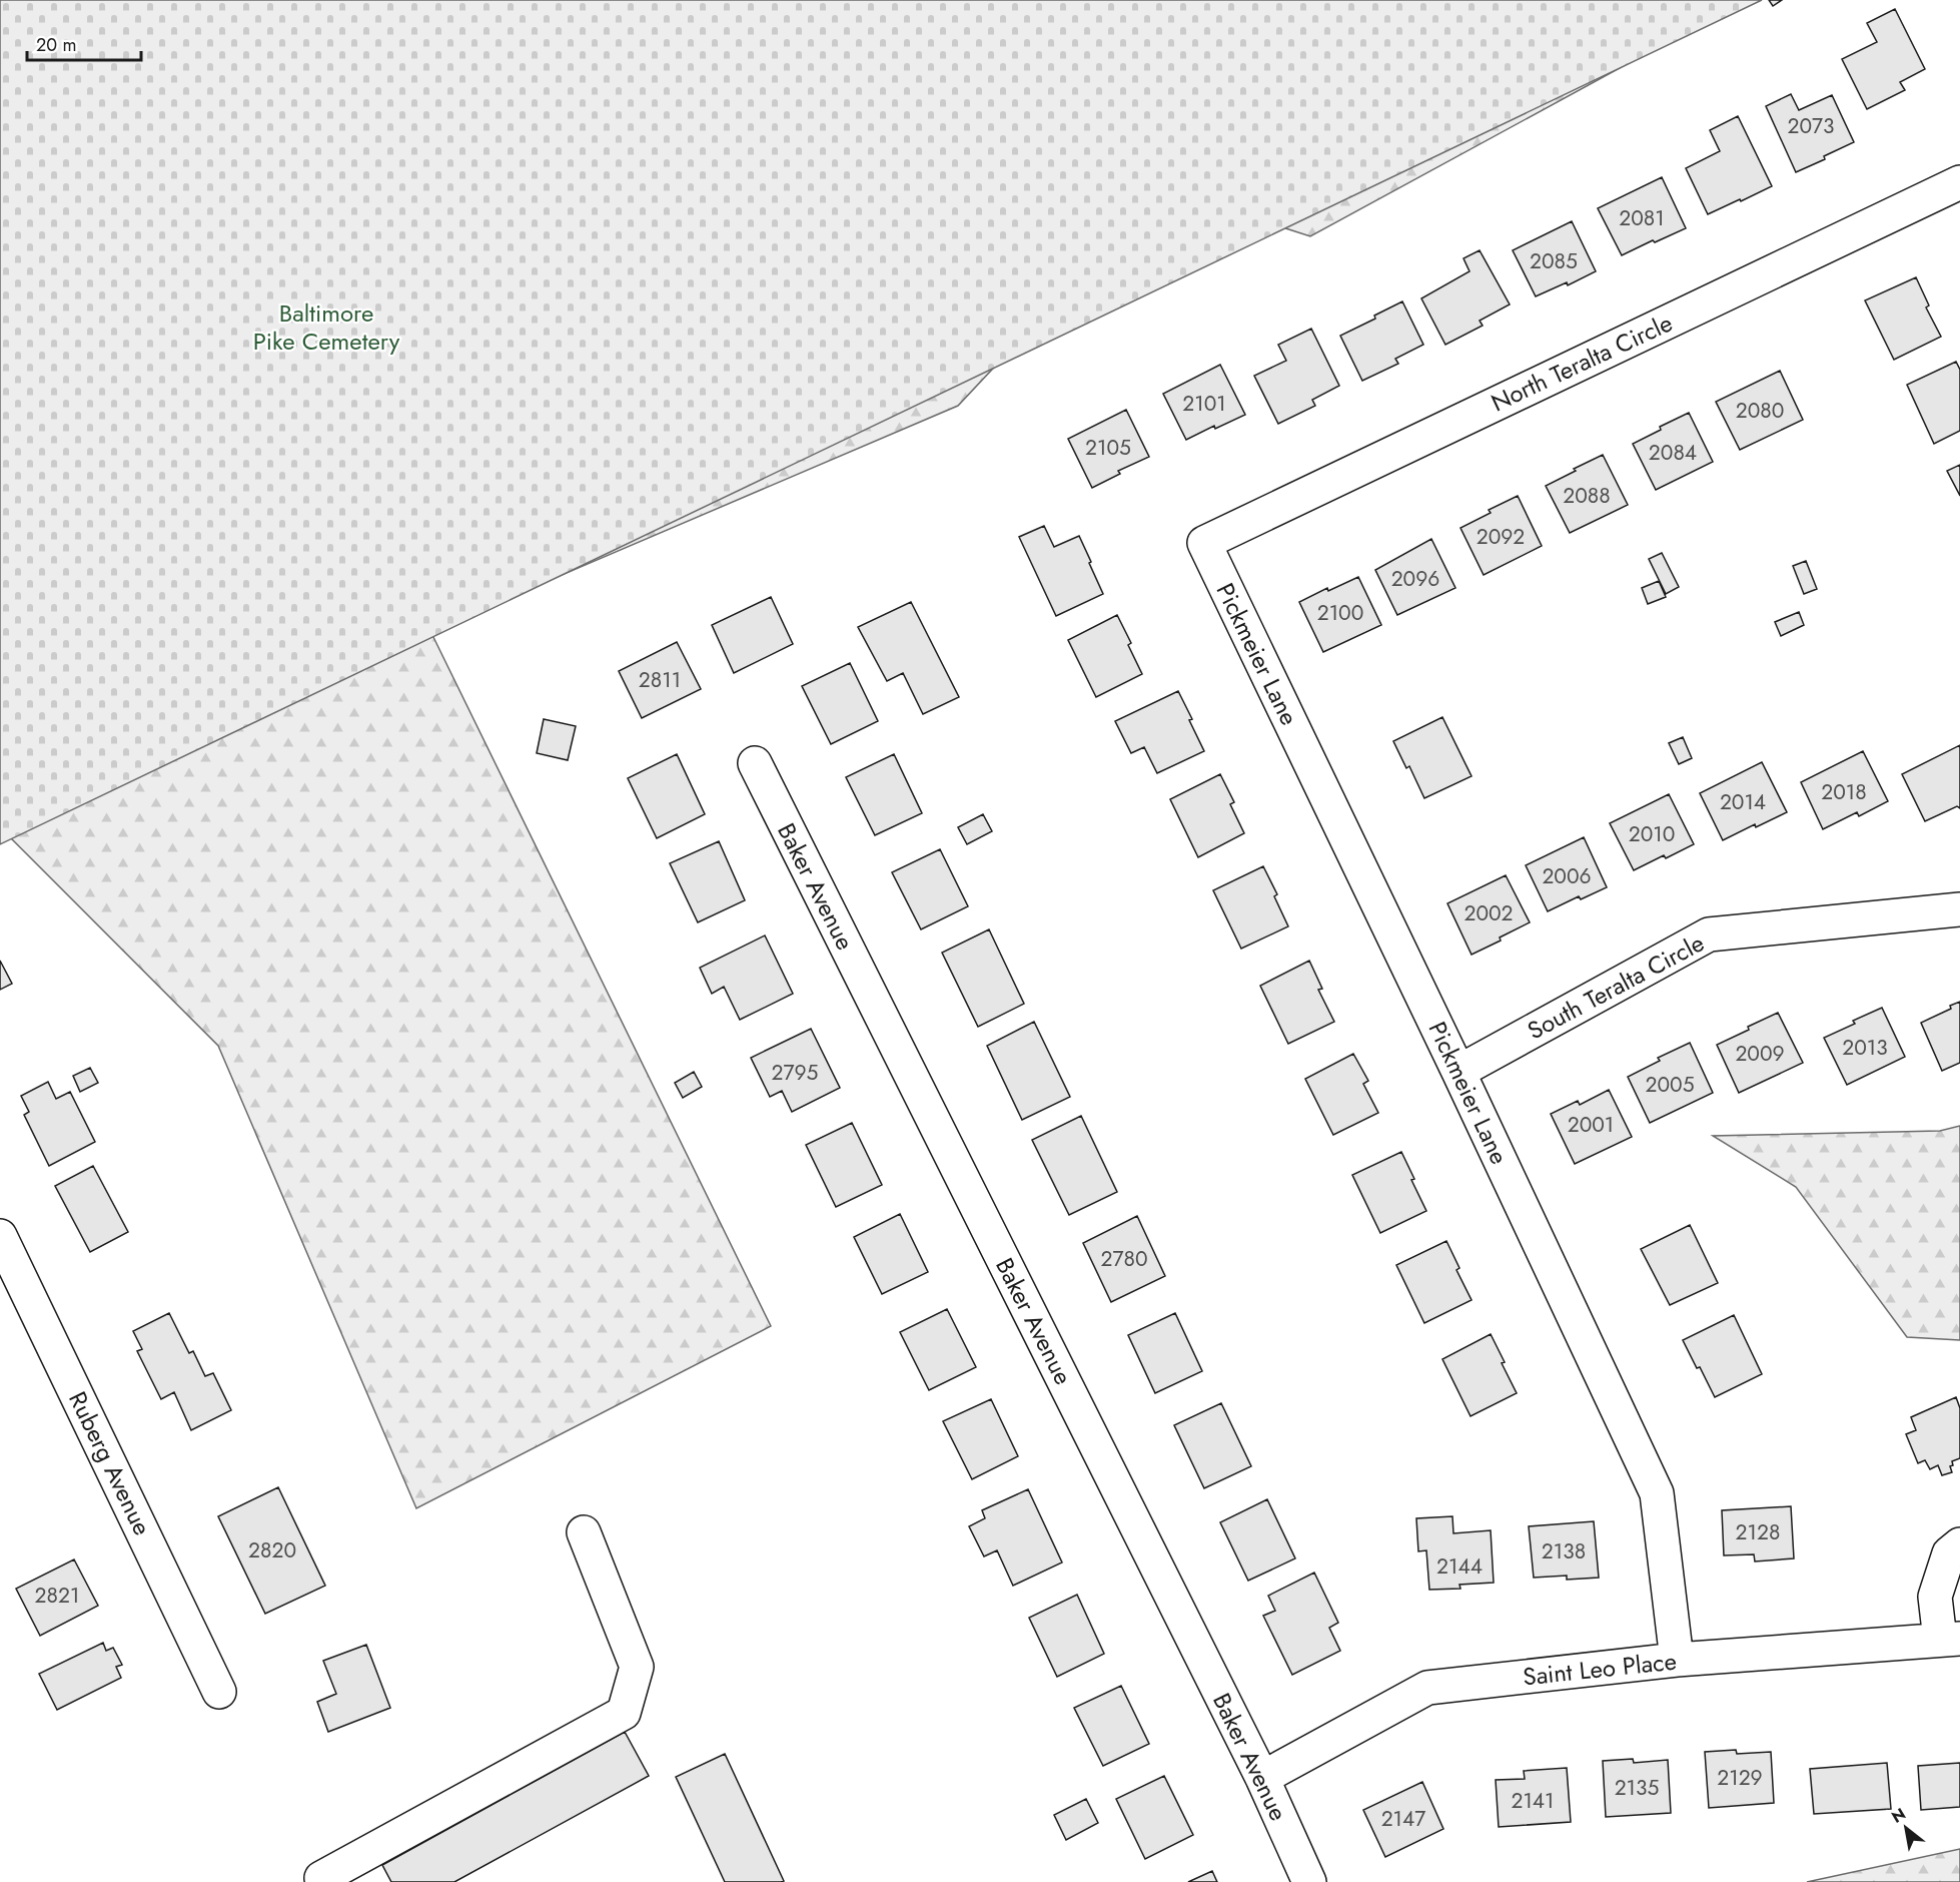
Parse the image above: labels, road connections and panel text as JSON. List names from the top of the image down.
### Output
{
  "streets": {
    "street": [
      "North Teralta Circle",
      "Pickmeier Lane",
      "Baker Avenue",
      "South Teralta Circle",
      "Ruberg Avenue",
      "Saint Leo Place"
    ]
  },
  "crossings": [
    ["North Teralta Circle", "Pickmeier Lane"],
    ["Pickmeier Lane", "South Teralta Circle"],
    ["Pickmeier Lane", "Saint Leo Place"],
    ["Baker Avenue", "Saint Leo Place"]
  ],
  "parks": ["Baltimore Pike Cemetery"],
  "house_numbers": [
    "2073",
    "2081",
    "2085",
    "2101",
    "2080",
    "2105",
    "2084",
    "2088",
    "2092",
    "2096",
    "2100",
    "2811",
    "2018",
    "2014",
    "2010",
    "2006",
    "2002",
    "2013",
    "2009",
    "2795",
    "2005",
    "2001",
    "2780",
    "2128",
    "2820",
    "2138",
    "2144",
    "2821",
    "2129",
    "2135",
    "2141",
    "2147"
  ],
  "scale_bar": "20 m",
  "north": "top left"
}
